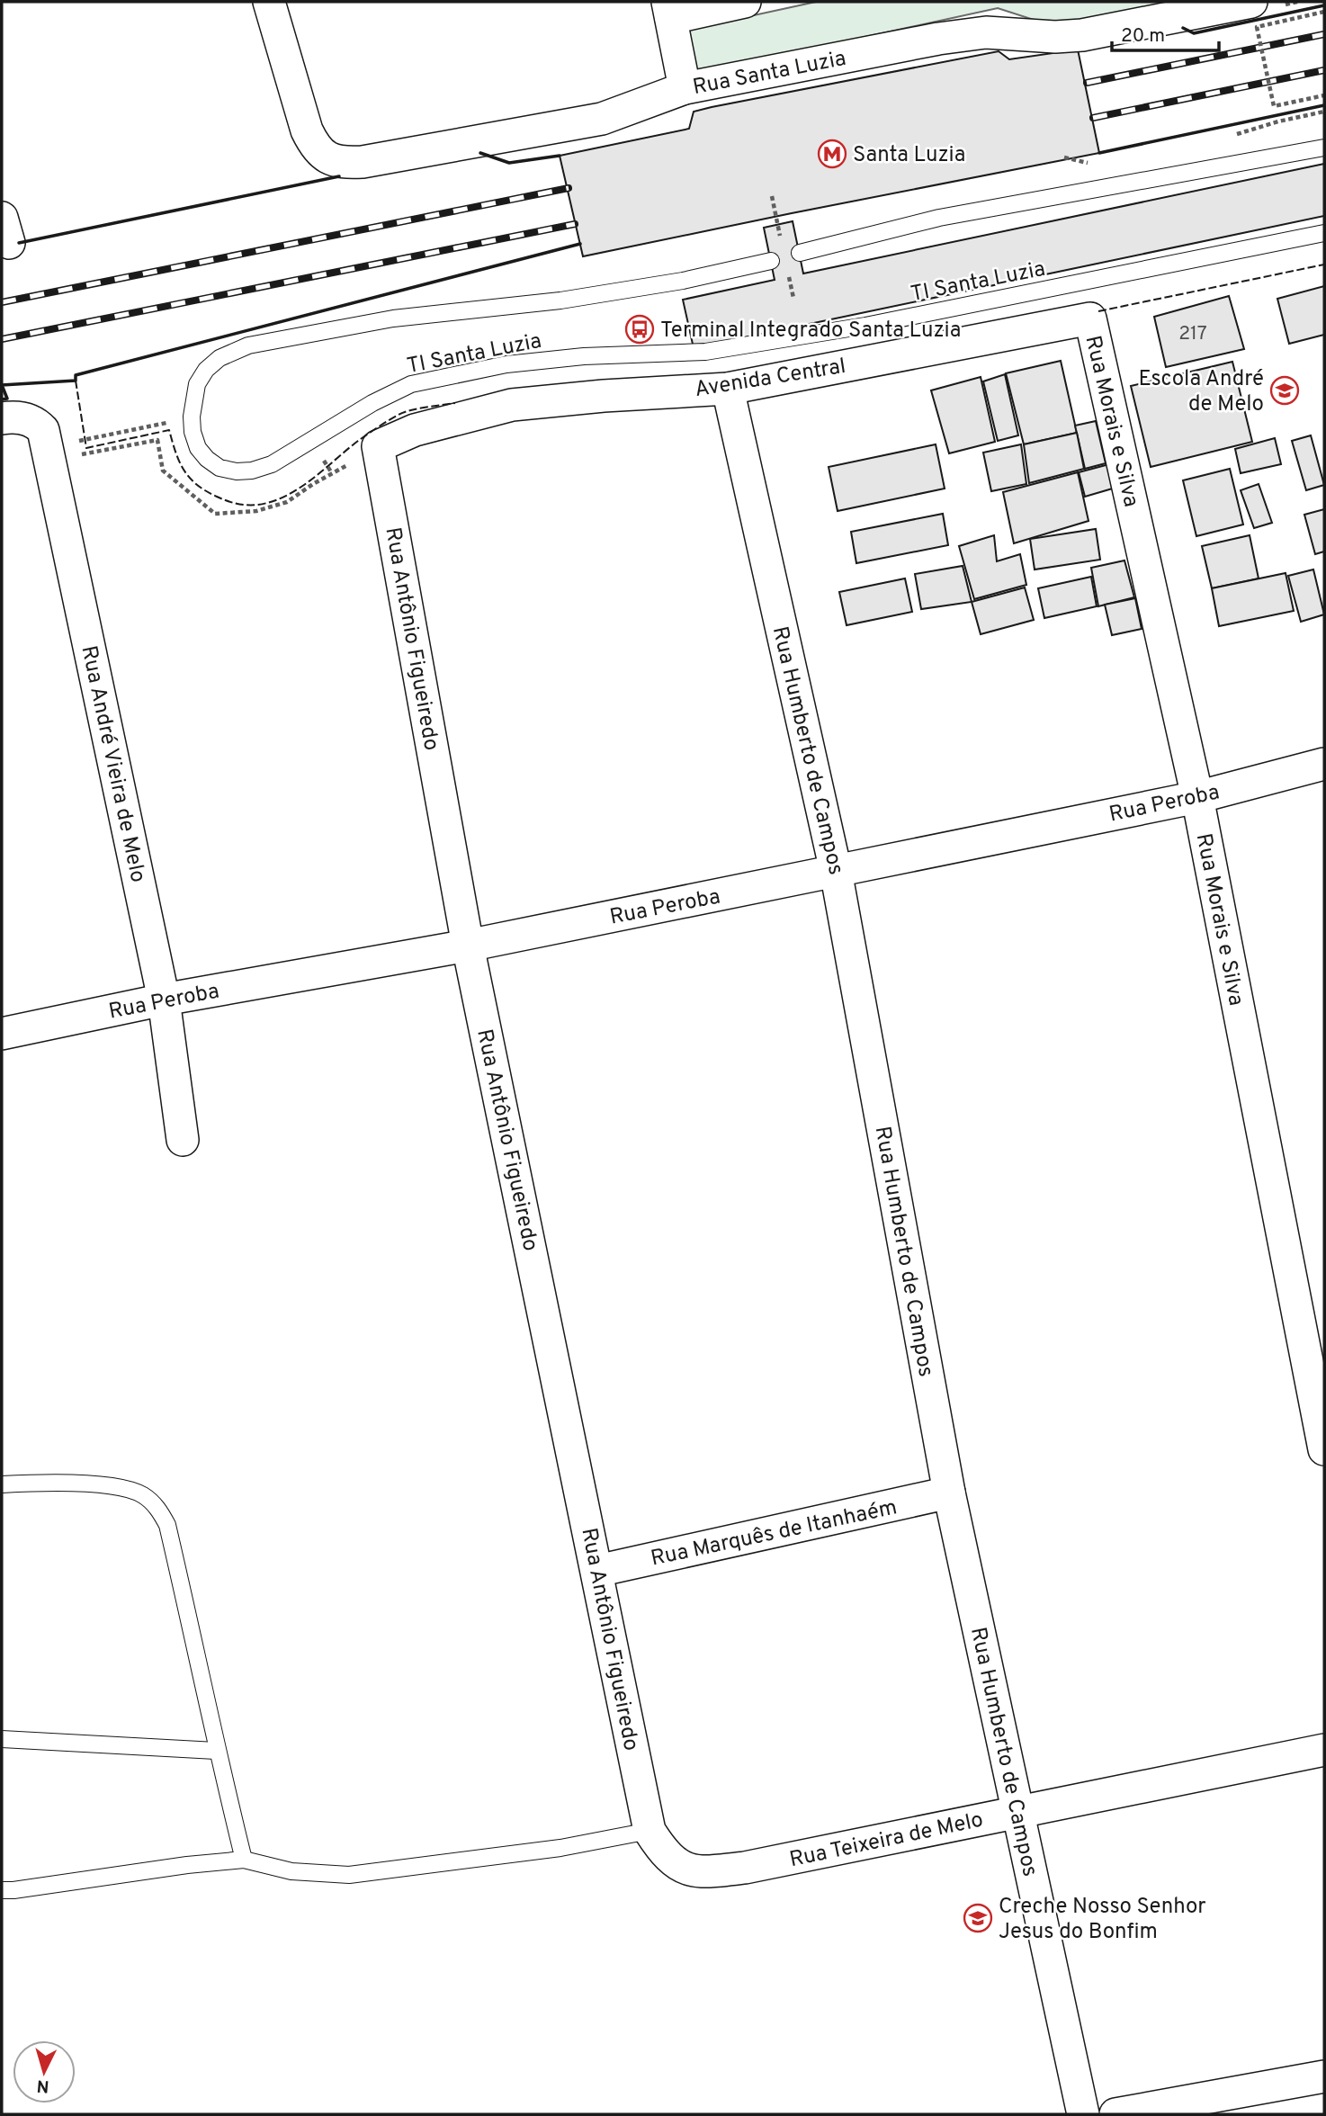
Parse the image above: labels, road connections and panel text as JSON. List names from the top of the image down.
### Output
{
  "streets": {
    "street": [
      "Rua Santa Luzia",
      "Avenida Central",
      "Rua Morais e Silva",
      "Rua Antônio Figueiredo",
      "Rua Humberto de Campos",
      "Rua André Vieira de Melo",
      "Rua Peroba",
      "Rua Marquês de Itanhaém",
      "Rua Teixeira de Melo"
    ],
    "lane": ["TI Santa Luzia"]
  },
  "crossings": [
    ["Avenida Central", "Rua Morais e Silva"],
    ["Avenida Central", "Rua Antônio Figueiredo"],
    ["Avenida Central", "Rua Humberto de Campos"],
    ["Rua Morais e Silva", "Rua Peroba"],
    ["Rua Antônio Figueiredo", "Rua Peroba"],
    ["Rua Antônio Figueiredo", "Rua Marquês de Itanhaém"],
    ["Rua Antônio Figueiredo", "Rua Teixeira de Melo"],
    ["Rua Humberto de Campos", "Rua Peroba"],
    ["Rua Humberto de Campos", "Rua Marquês de Itanhaém"],
    ["Rua Humberto de Campos", "Rua Teixeira de Melo"],
    ["Rua André Vieira de Melo", "Rua Peroba"]
  ],
  "places": {
    "metro station": ["Santa Luzia"],
    "bus stop": ["Terminal Integrado Santa Luzia"],
    "school or university": ["Escola André de Melo", "Creche Nosso Senhor Jesus do Bonfim"]
  },
  "house_numbers": ["217"],
  "scale_bar": "20 m",
  "north": "bottom"
}
